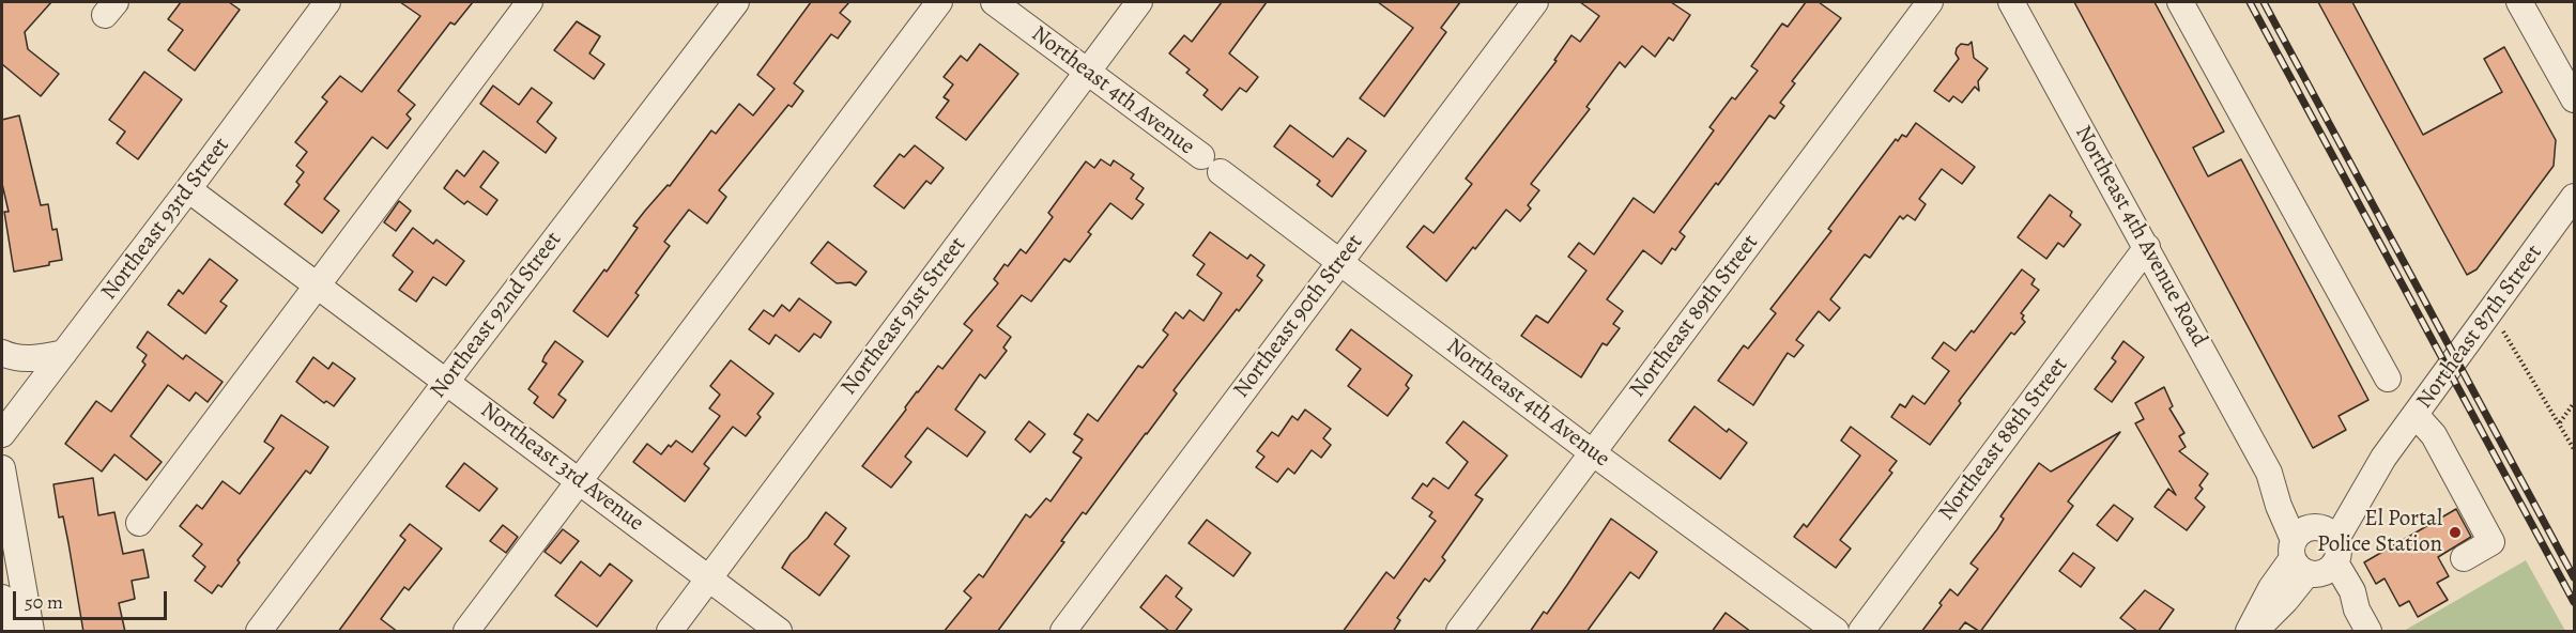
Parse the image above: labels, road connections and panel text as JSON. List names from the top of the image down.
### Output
{
  "streets": {
    "street": [
      "Northeast 4th Avenue",
      "Northeast 93rd Street",
      "Northeast 4th Avenue Road",
      "Northeast 92nd Street",
      "Northeast 91st Street",
      "Northeast 90th Street",
      "Northeast 89th Street",
      "Northeast 87th Street",
      "Northeast 88th Street",
      "Northeast 3rd Avenue"
    ]
  },
  "crossings": [
    ["Northeast 4th Avenue", "Northeast 91st Street"],
    ["Northeast 4th Avenue", "Northeast 90th Street"],
    ["Northeast 4th Avenue", "Northeast 89th Street"],
    ["Northeast 93rd Street", "Northeast 3rd Avenue"],
    ["Northeast 4th Avenue Road", "Northeast 87th Street"],
    ["Northeast 4th Avenue Road", "Northeast 88th Street"],
    ["Northeast 92nd Street", "Northeast 3rd Avenue"],
    ["Northeast 91st Street", "Northeast 3rd Avenue"]
  ],
  "places": ["El Portal Police Station"],
  "scale_bar": "50 m"
}
